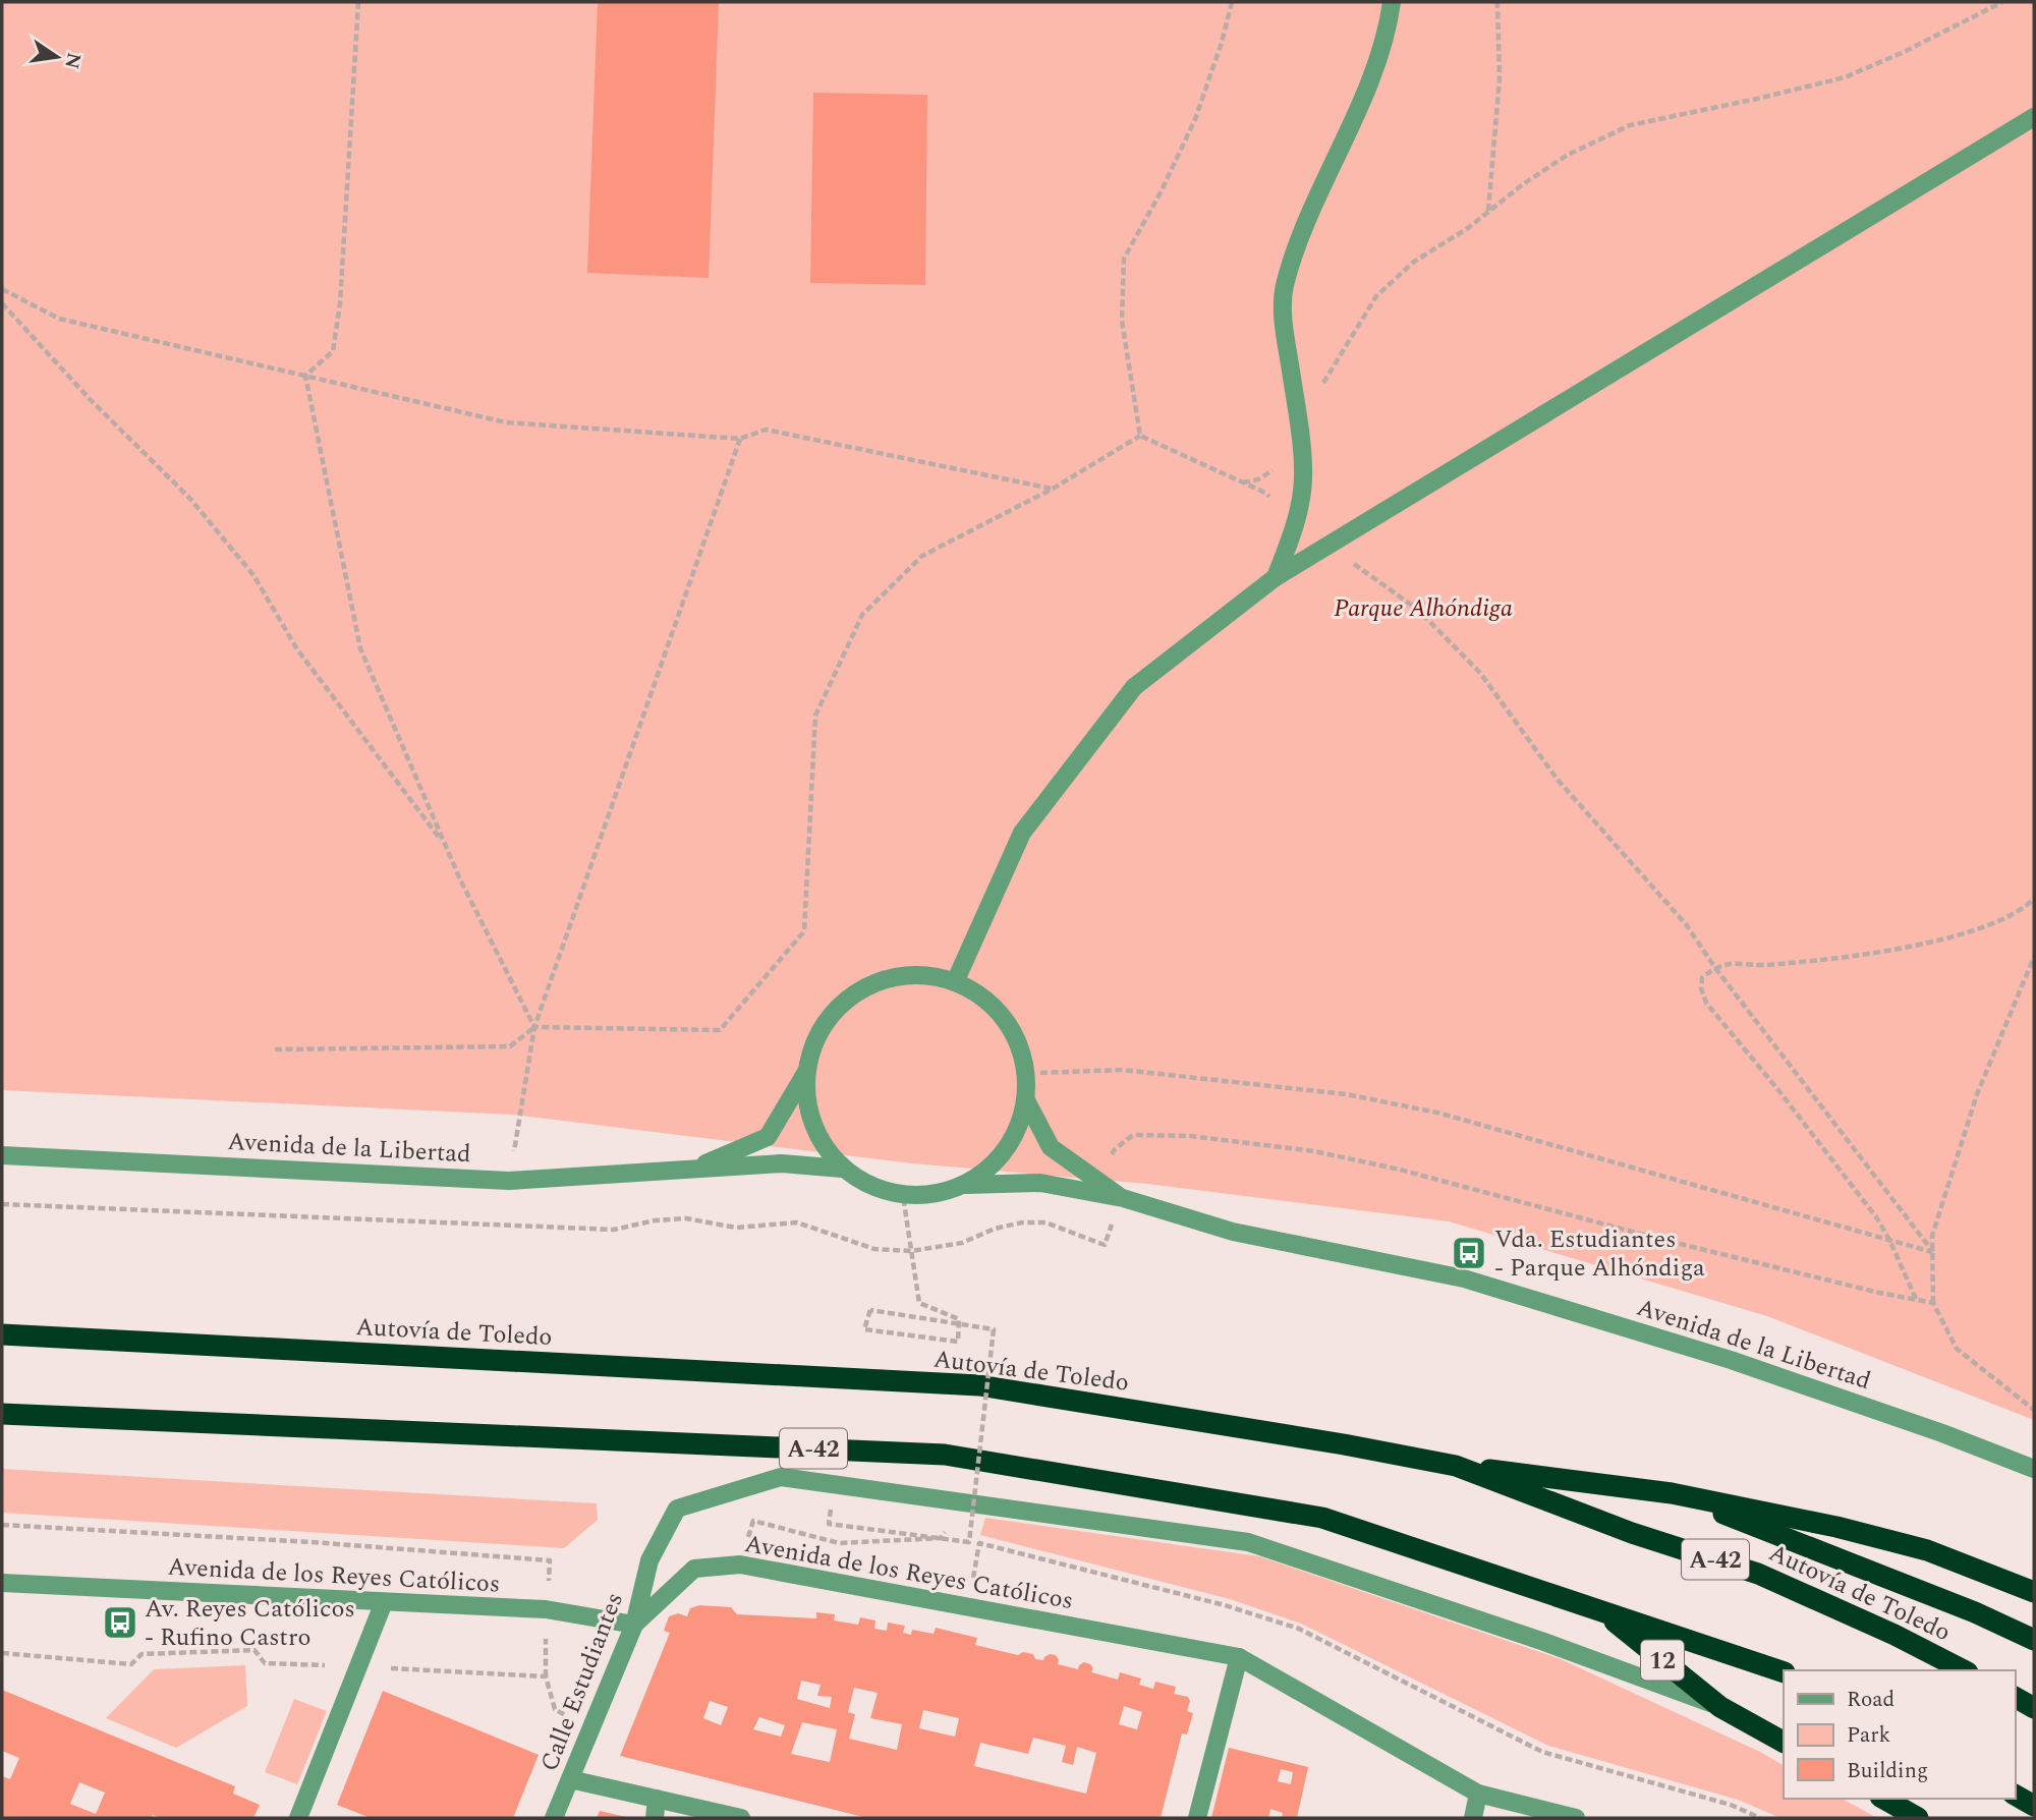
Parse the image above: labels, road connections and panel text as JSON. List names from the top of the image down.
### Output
{
  "streets": {
    "highway": ["Autovía de Toledo", "A-42", "12"],
    "street": ["Avenida de la Libertad", "Avenida de los Reyes Católicos", "Calle Estudiantes"]
  },
  "crossings": [
    ["A-42", "12"],
    ["Avenida de los Reyes Católicos", "Calle Estudiantes"],
    ["12", "Calle Estudiantes"]
  ],
  "parks": ["Parque Alhóndiga"],
  "places": {
    "bus stop": ["Vda. Estudiantes - Parque Alhóndiga", "Av. Reyes Católicos - Rufino Castro"]
  },
  "legend": ["Road", "Park", "Building"],
  "north": "right"
}
